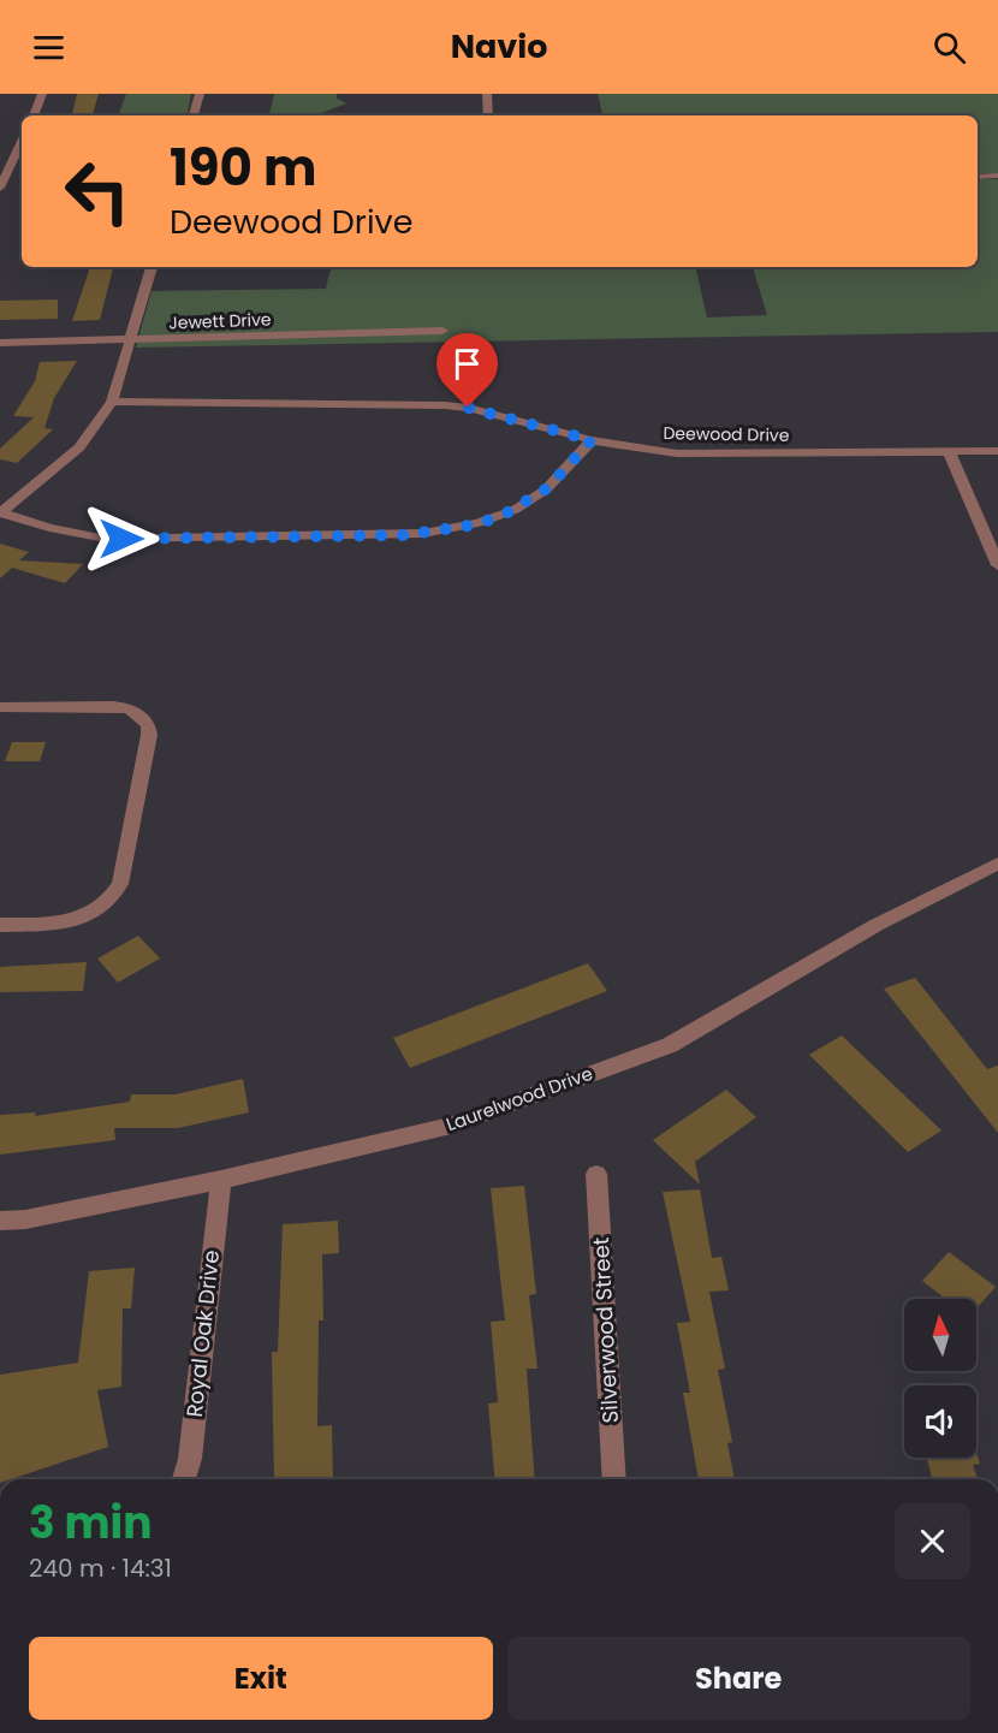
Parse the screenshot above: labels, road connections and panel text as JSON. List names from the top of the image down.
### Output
{
  "streets": {
    "street": [
      "Jewett Drive",
      "Deewood Drive",
      "Laurelwood Drive",
      "Silverwood Street",
      "Royal Oak Drive"
    ]
  },
  "crossings": [
    ["Laurelwood Drive", "Royal Oak Drive"]
  ],
  "north": "top",
  "page": {
    "header": "Navio",
    "turn": ["190 m", "Deewood Drive"],
    "heading": ["3 min", "240 m · 14:31"],
    "buttons": ["Exit", "Share"]
  }
}
